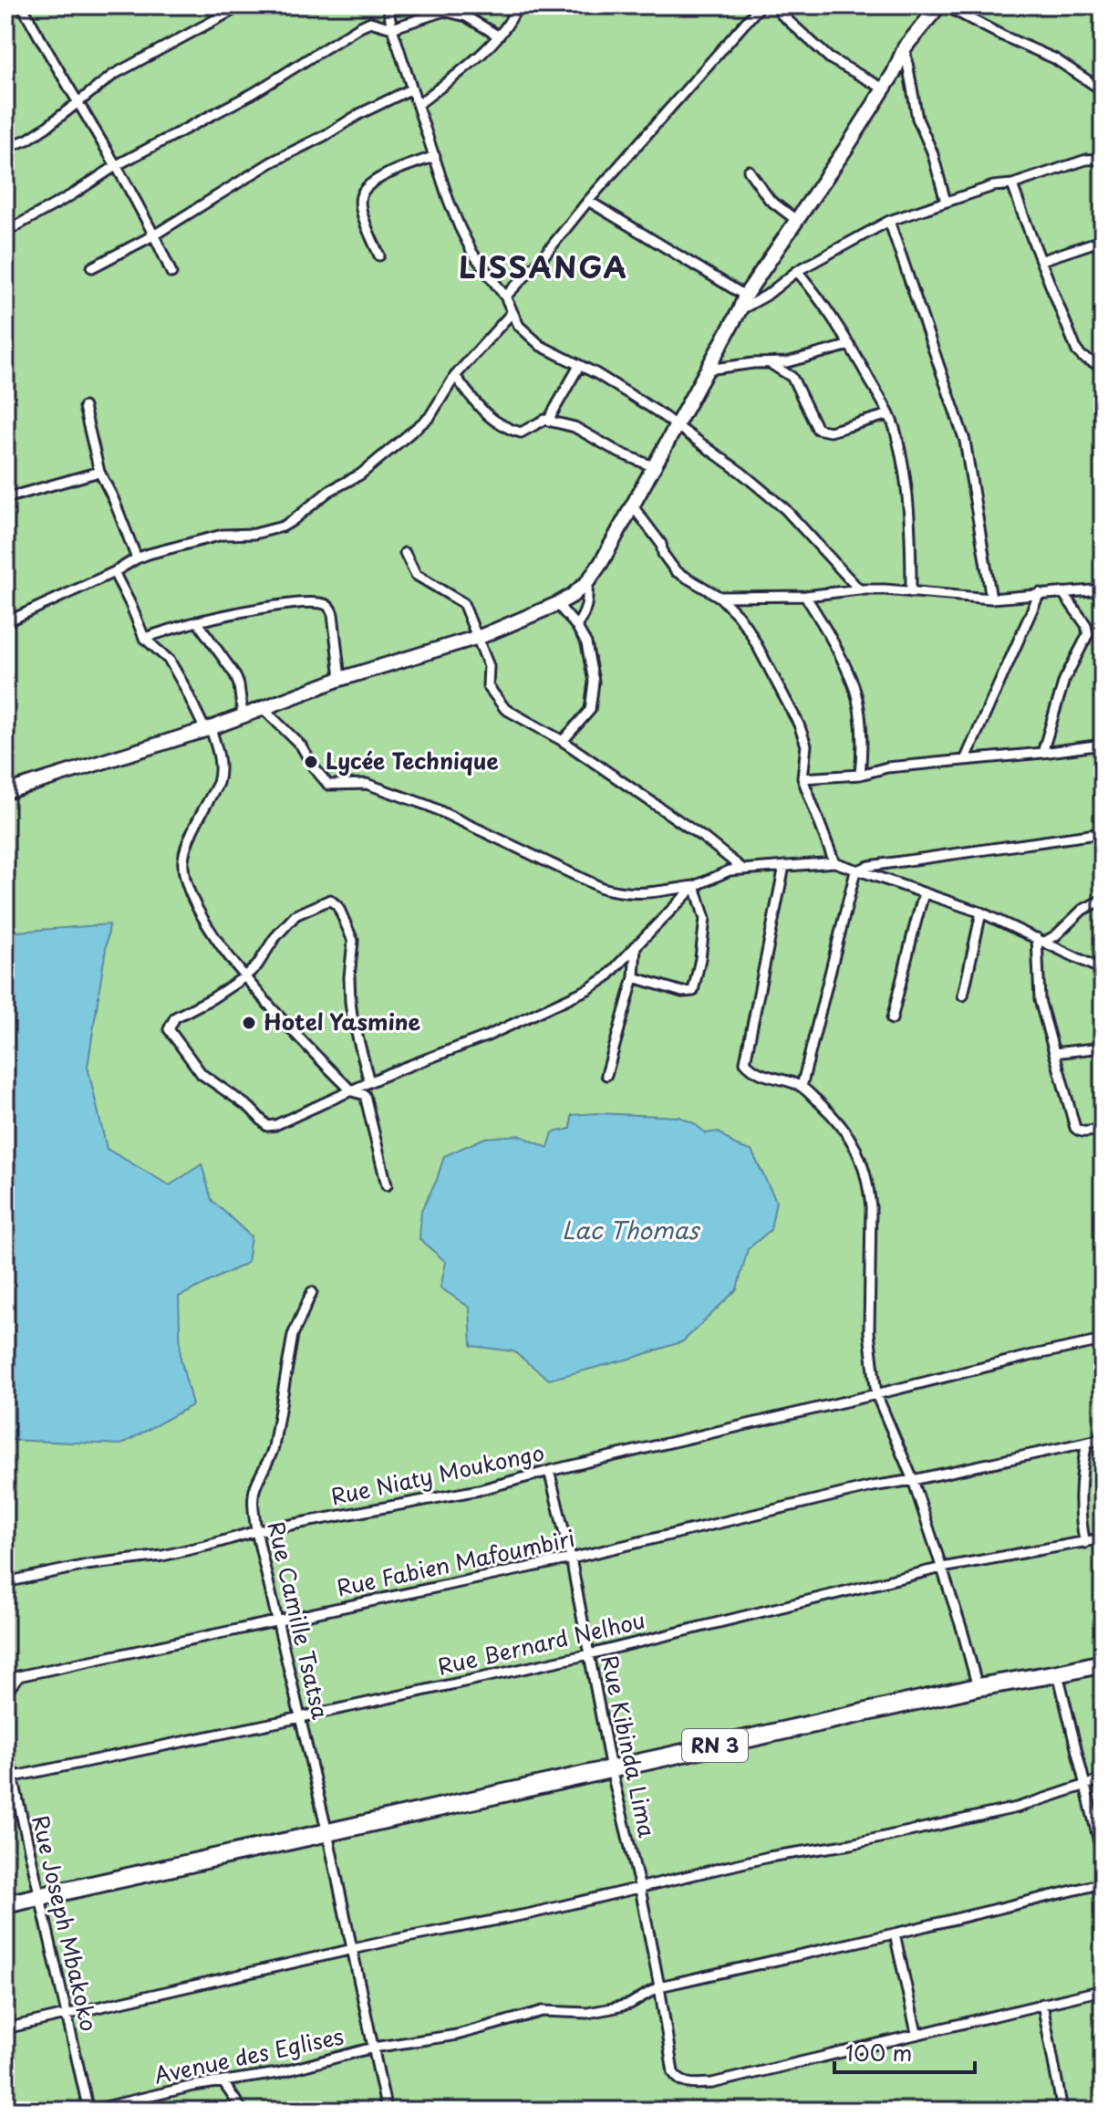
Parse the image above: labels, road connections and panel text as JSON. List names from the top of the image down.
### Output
{
  "streets": {
    "highway": ["RN 3"],
    "street": [
      "Rue Niaty Moukongo",
      "Rue Fabien Mafoumbiri",
      "Rue Camille Tsatsa",
      "Rue Bernard Nelhou",
      "Rue Kibinda Lima",
      "Rue Joseph Mbakoko",
      "Avenue des Eglises"
    ]
  },
  "crossings": [
    ["Rue Niaty Moukongo", "Rue Camille Tsatsa"],
    ["Rue Niaty Moukongo", "Rue Kibinda Lima"],
    ["Rue Fabien Mafoumbiri", "Rue Camille Tsatsa"],
    ["Rue Fabien Mafoumbiri", "Rue Kibinda Lima"],
    ["Rue Camille Tsatsa", "Rue Bernard Nelhou"],
    ["Rue Camille Tsatsa", "RN 3"],
    ["Rue Camille Tsatsa", "Avenue des Eglises"],
    ["Rue Bernard Nelhou", "Rue Kibinda Lima"],
    ["Rue Bernard Nelhou", "Rue Joseph Mbakoko"],
    ["RN 3", "Rue Kibinda Lima"],
    ["RN 3", "Rue Joseph Mbakoko"],
    ["Rue Kibinda Lima", "Avenue des Eglises"],
    ["Rue Joseph Mbakoko", "Avenue des Eglises"]
  ],
  "districts": ["LISSANGA"],
  "water": ["Lac Thomas"],
  "places": ["Lycée Technique", "Hotel Yasmine"],
  "scale_bar": "100 m"
}
